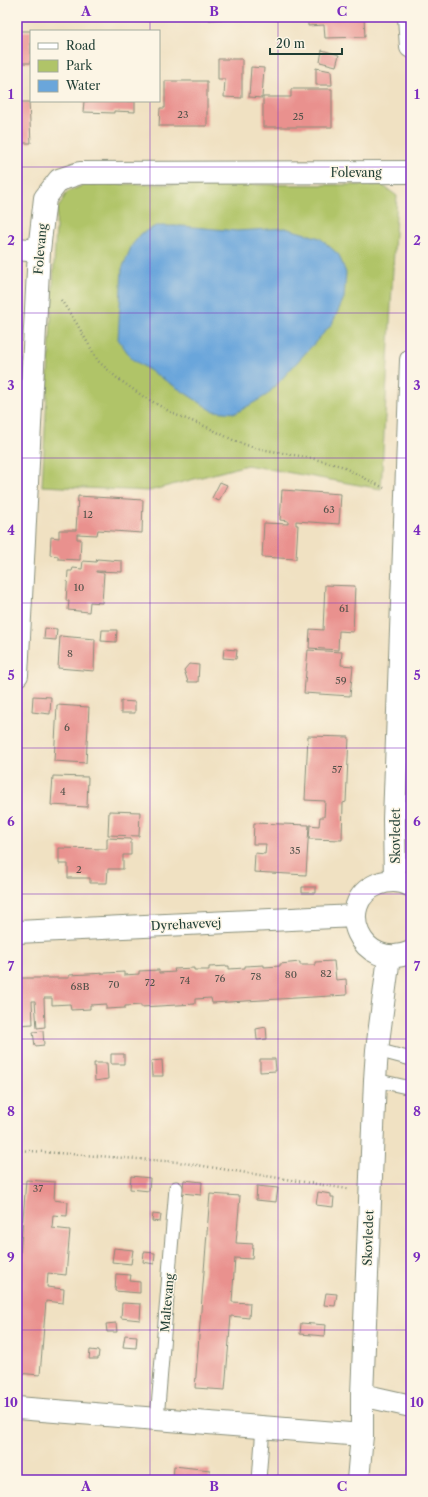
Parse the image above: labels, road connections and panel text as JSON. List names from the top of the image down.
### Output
{
  "streets": {
    "street": ["Folevang", "Skovledet", "Dyrehavevej"],
    "lane": ["Maltevang"]
  },
  "house_numbers": [
    "23",
    "25",
    "63",
    "12",
    "10",
    "61",
    "8",
    "59",
    "6",
    "57",
    "4",
    "35",
    "2",
    "82",
    "80",
    "78",
    "76",
    "74",
    "72",
    "70",
    "68B",
    "37"
  ],
  "legend": ["Road", "Park", "Water"],
  "scale_bar": "20 m",
  "grid": {
    "columns": ["A", "B", "C"],
    "rows": [
      "1",
      "2",
      "3",
      "4",
      "5",
      "6",
      "7",
      "8",
      "9",
      "10"
    ]
  }
}
